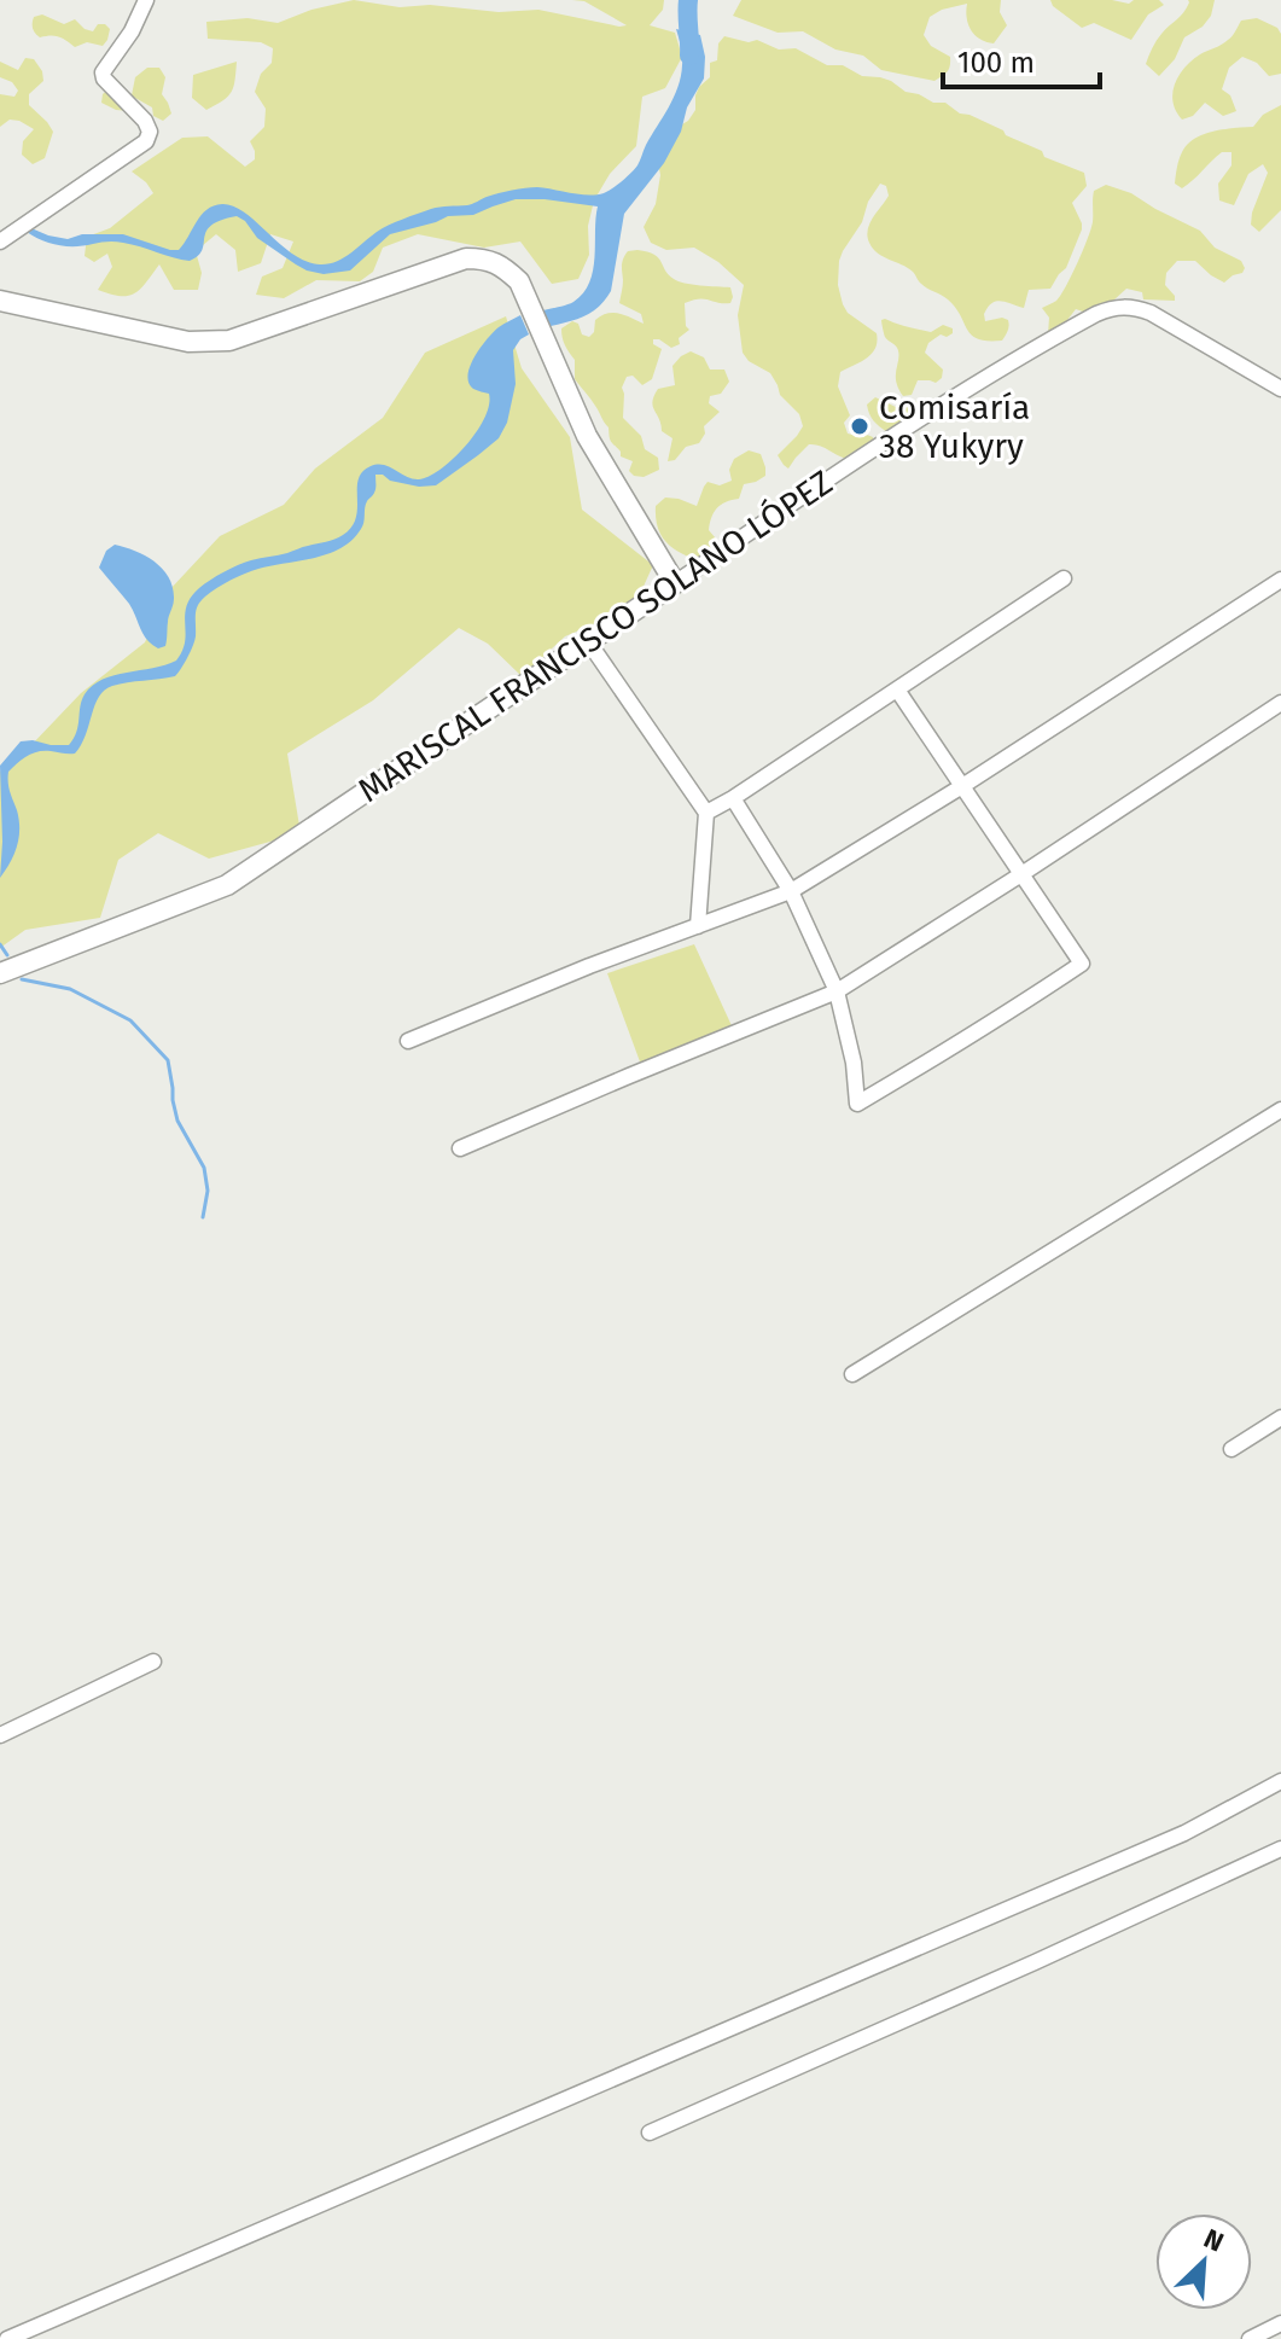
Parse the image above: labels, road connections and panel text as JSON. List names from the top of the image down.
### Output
{
  "streets": {
    "main road": ["MARISCAL FRANCISCO SOLANO LÓPEZ"]
  },
  "places": ["Comisaría 38 Yukyry"],
  "scale_bar": "100 m",
  "north": "top right"
}
